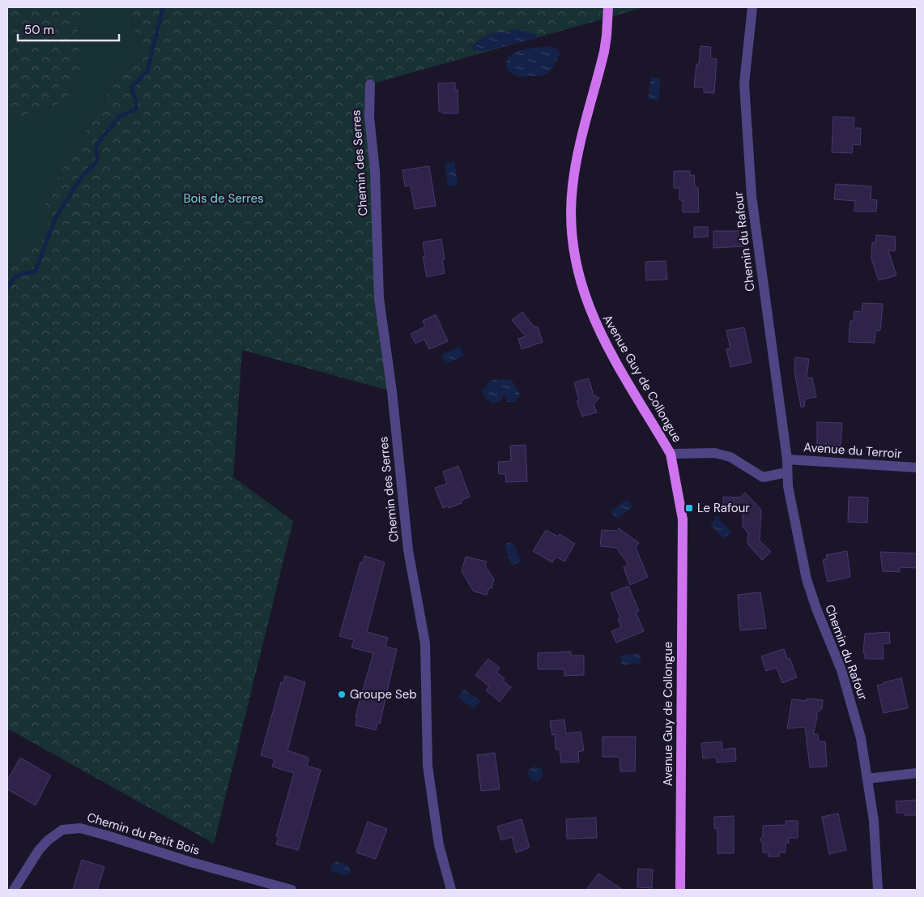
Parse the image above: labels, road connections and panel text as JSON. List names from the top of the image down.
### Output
{
  "streets": {
    "main road": ["Avenue Guy de Collongue"],
    "street": [
      "Chemin des Serres",
      "Chemin du Rafour",
      "Avenue du Terroir",
      "Chemin du Petit Bois"
    ]
  },
  "crossings": [
    ["Chemin du Rafour", "Avenue du Terroir"]
  ],
  "parks": ["Bois de Serres"],
  "places": {
    "transit": ["Le Rafour"],
    "other": ["Groupe Seb"]
  },
  "scale_bar": "50 m"
}
